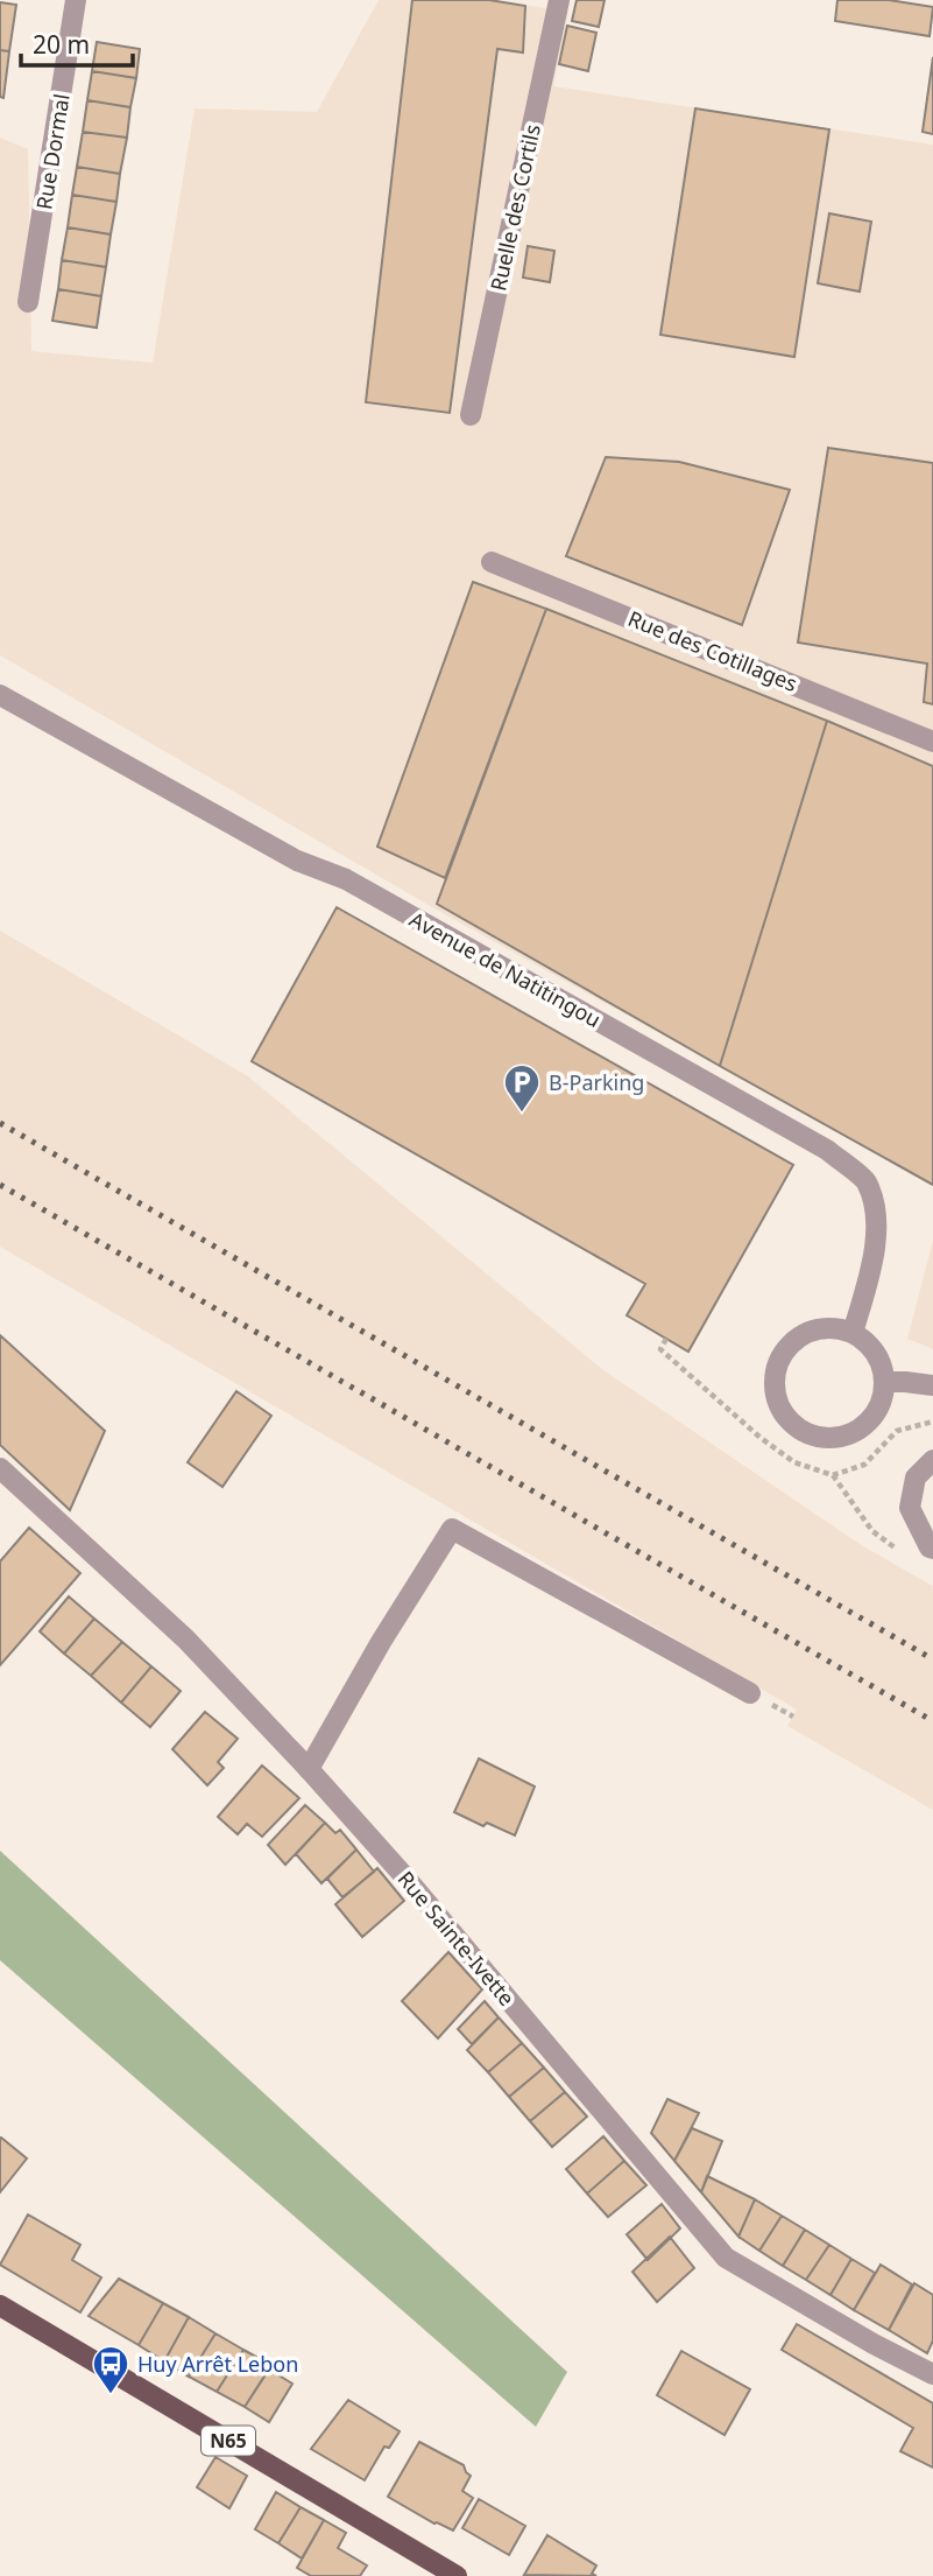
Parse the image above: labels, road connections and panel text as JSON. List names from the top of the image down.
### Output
{
  "streets": {
    "main road": ["N65"],
    "street": [
      "Rue Dormal",
      "Ruelle des Cortils",
      "Rue des Cotillages",
      "Avenue de Natitingou",
      "Rue Sainte-Ivette"
    ]
  },
  "places": {
    "parking": ["B-Parking"],
    "bus stop": ["Huy Arrêt Lebon"]
  },
  "scale_bar": "20 m"
}
